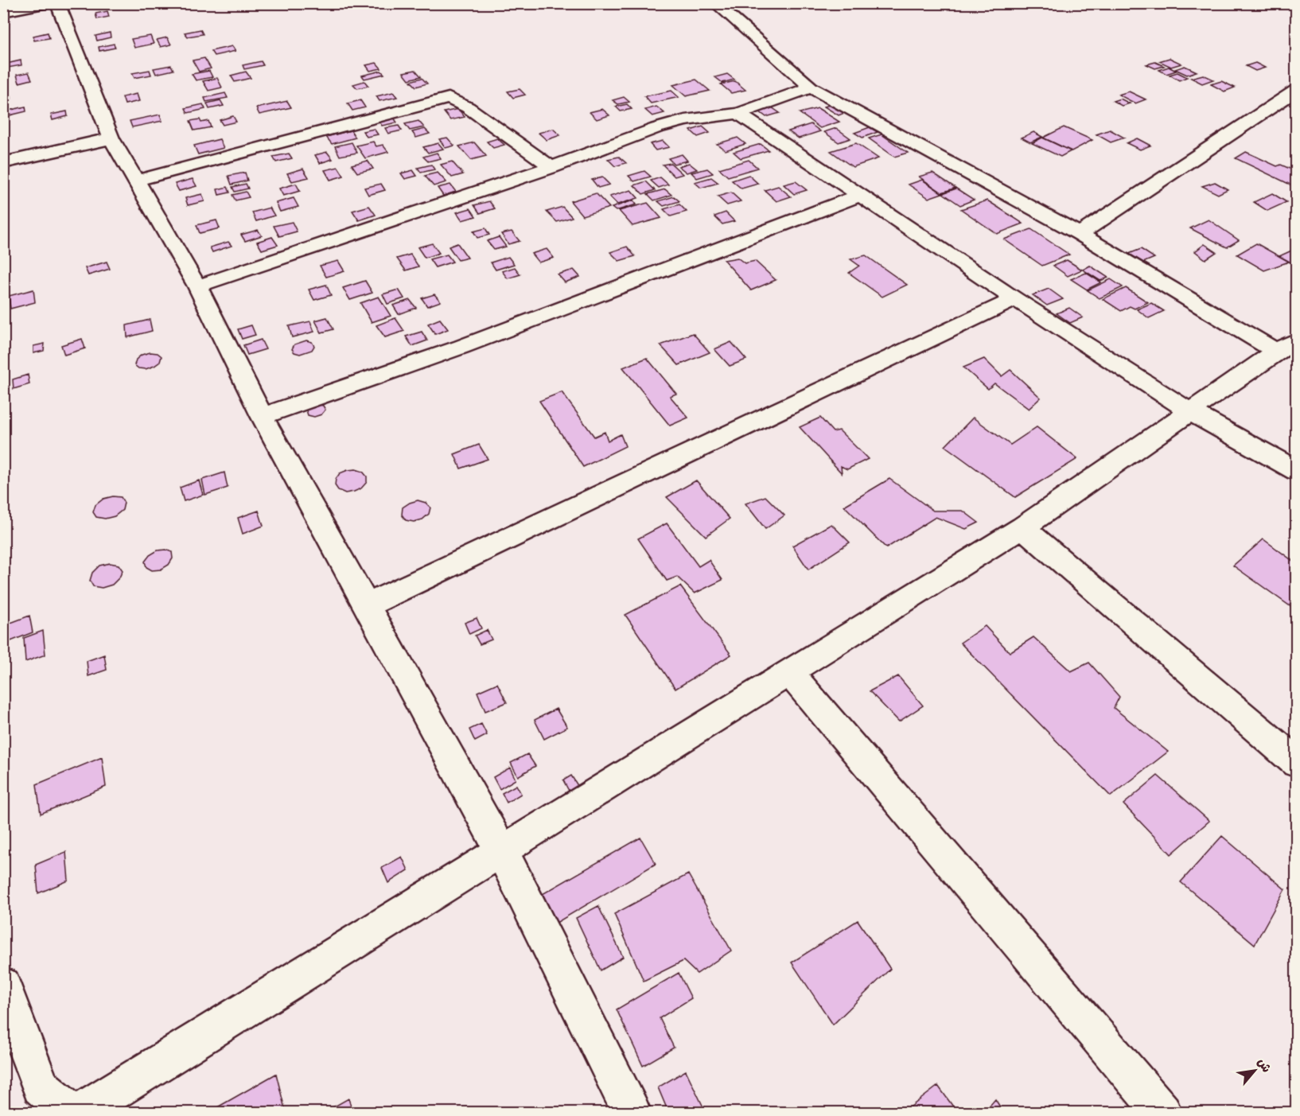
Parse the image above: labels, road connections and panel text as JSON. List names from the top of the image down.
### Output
{
  "north": "top right"
}
